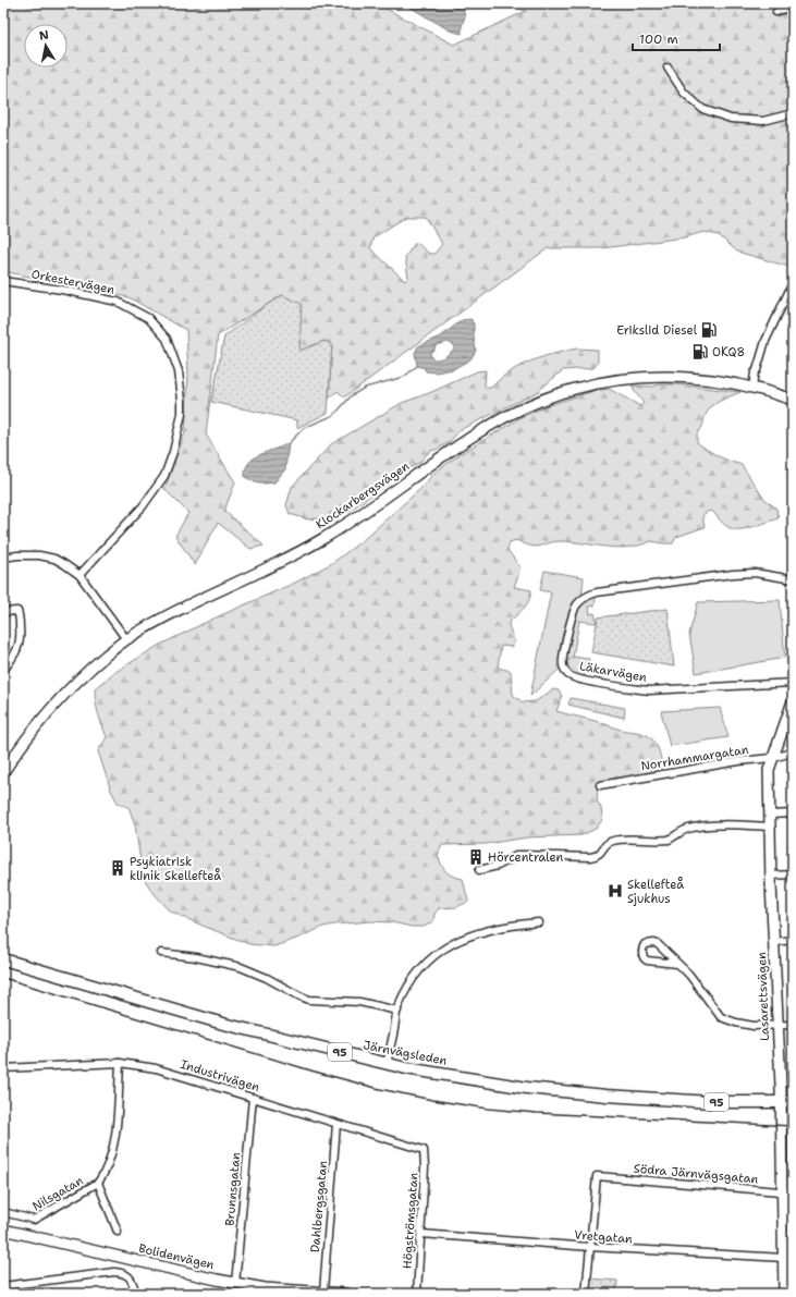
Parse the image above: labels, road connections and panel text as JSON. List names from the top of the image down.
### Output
{
  "streets": {
    "main road": [
      "Klockarbergsvägen",
      "Lasarettsvägen",
      "95",
      "Järnvägsleden",
      "Bolidenvägen"
    ],
    "street": [
      "Orkestervägen",
      "Läkarvägen",
      "Norrhammargatan",
      "Industrivägen",
      "Södra Järnvägsgatan",
      "Brunnsgatan",
      "Nilsgatan",
      "Dahlbergsgatan",
      "Högströmsgatan",
      "Vretgatan"
    ]
  },
  "crossings": [
    ["Norrhammargatan", "Lasarettsvägen"],
    ["Lasarettsvägen", "95"],
    ["Lasarettsvägen", "Järnvägsleden"],
    ["Lasarettsvägen", "Södra Järnvägsgatan"],
    ["Lasarettsvägen", "Vretgatan"],
    ["95", "Järnvägsleden"],
    ["Industrivägen", "Brunnsgatan"],
    ["Industrivägen", "Dahlbergsgatan"],
    ["Industrivägen", "Högströmsgatan"],
    ["Södra Järnvägsgatan", "Vretgatan"],
    ["Brunnsgatan", "Bolidenvägen"],
    ["Dahlbergsgatan", "Bolidenvägen"],
    ["Högströmsgatan", "Vretgatan"]
  ],
  "places": {
    "fuel station": ["Erikslid Diesel", "OKQ8"],
    "building": ["Hörcentralen", "Psykiatrisk klinik Skellefteå"],
    "hospital": ["Skellefteå Sjukhus"]
  },
  "scale_bar": "100 m",
  "north": "top"
}
